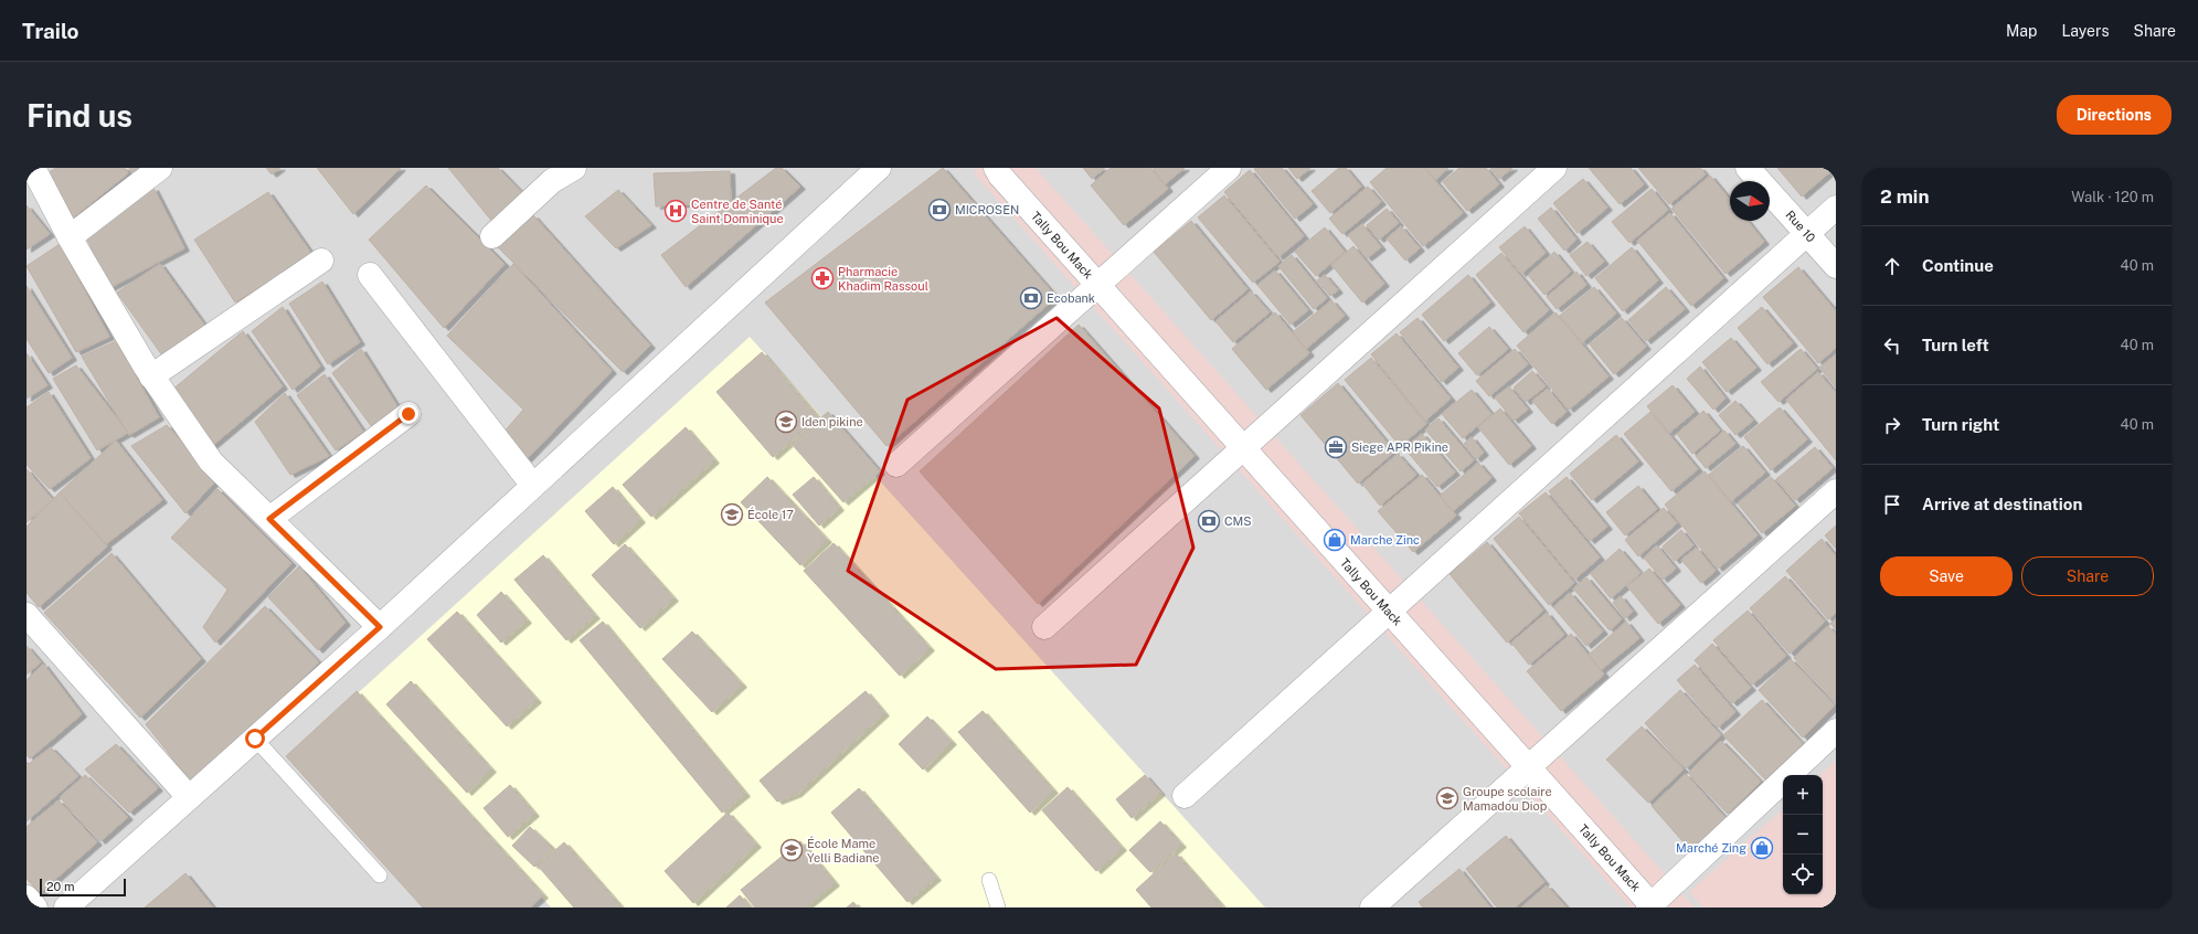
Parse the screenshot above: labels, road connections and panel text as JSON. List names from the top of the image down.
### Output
{
  "streets": {
    "street": ["Rue 10", "Tally Bou Mack"]
  },
  "places": {
    "bank": ["MICROSEN", "Ecobank", "CMS"],
    "hospital": ["Centre de Santé Saint Dominique"],
    "pharmacy": ["Pharmacie Khadim Rassoul"],
    "school or university": [
      "Iden pikine",
      "École 17",
      "Groupe scolaire Mamadou Diop",
      "École Mame Yelli Badiane"
    ],
    "office": ["Siege APR Pikine"],
    "shop": ["Marche Zinc", "Marché Zing"]
  },
  "scale_bar": "20 m",
  "north": "right",
  "page": {
    "header": "Trailo",
    "nav": ["Map", "Layers", "Share"],
    "buttons": [
      "Directions",
      ["Save", "Share"]
    ],
    "title": "Find us",
    "heading": ["2 min", "Walk · 120 m"],
    "list": [
      ["Continue", "40 m"],
      ["Turn left", "40 m"],
      ["Turn right", "40 m"],
      "Arrive at destination"
    ],
    "map_buttons": ["+", "−"],
    "scale": "20 m"
  }
}
